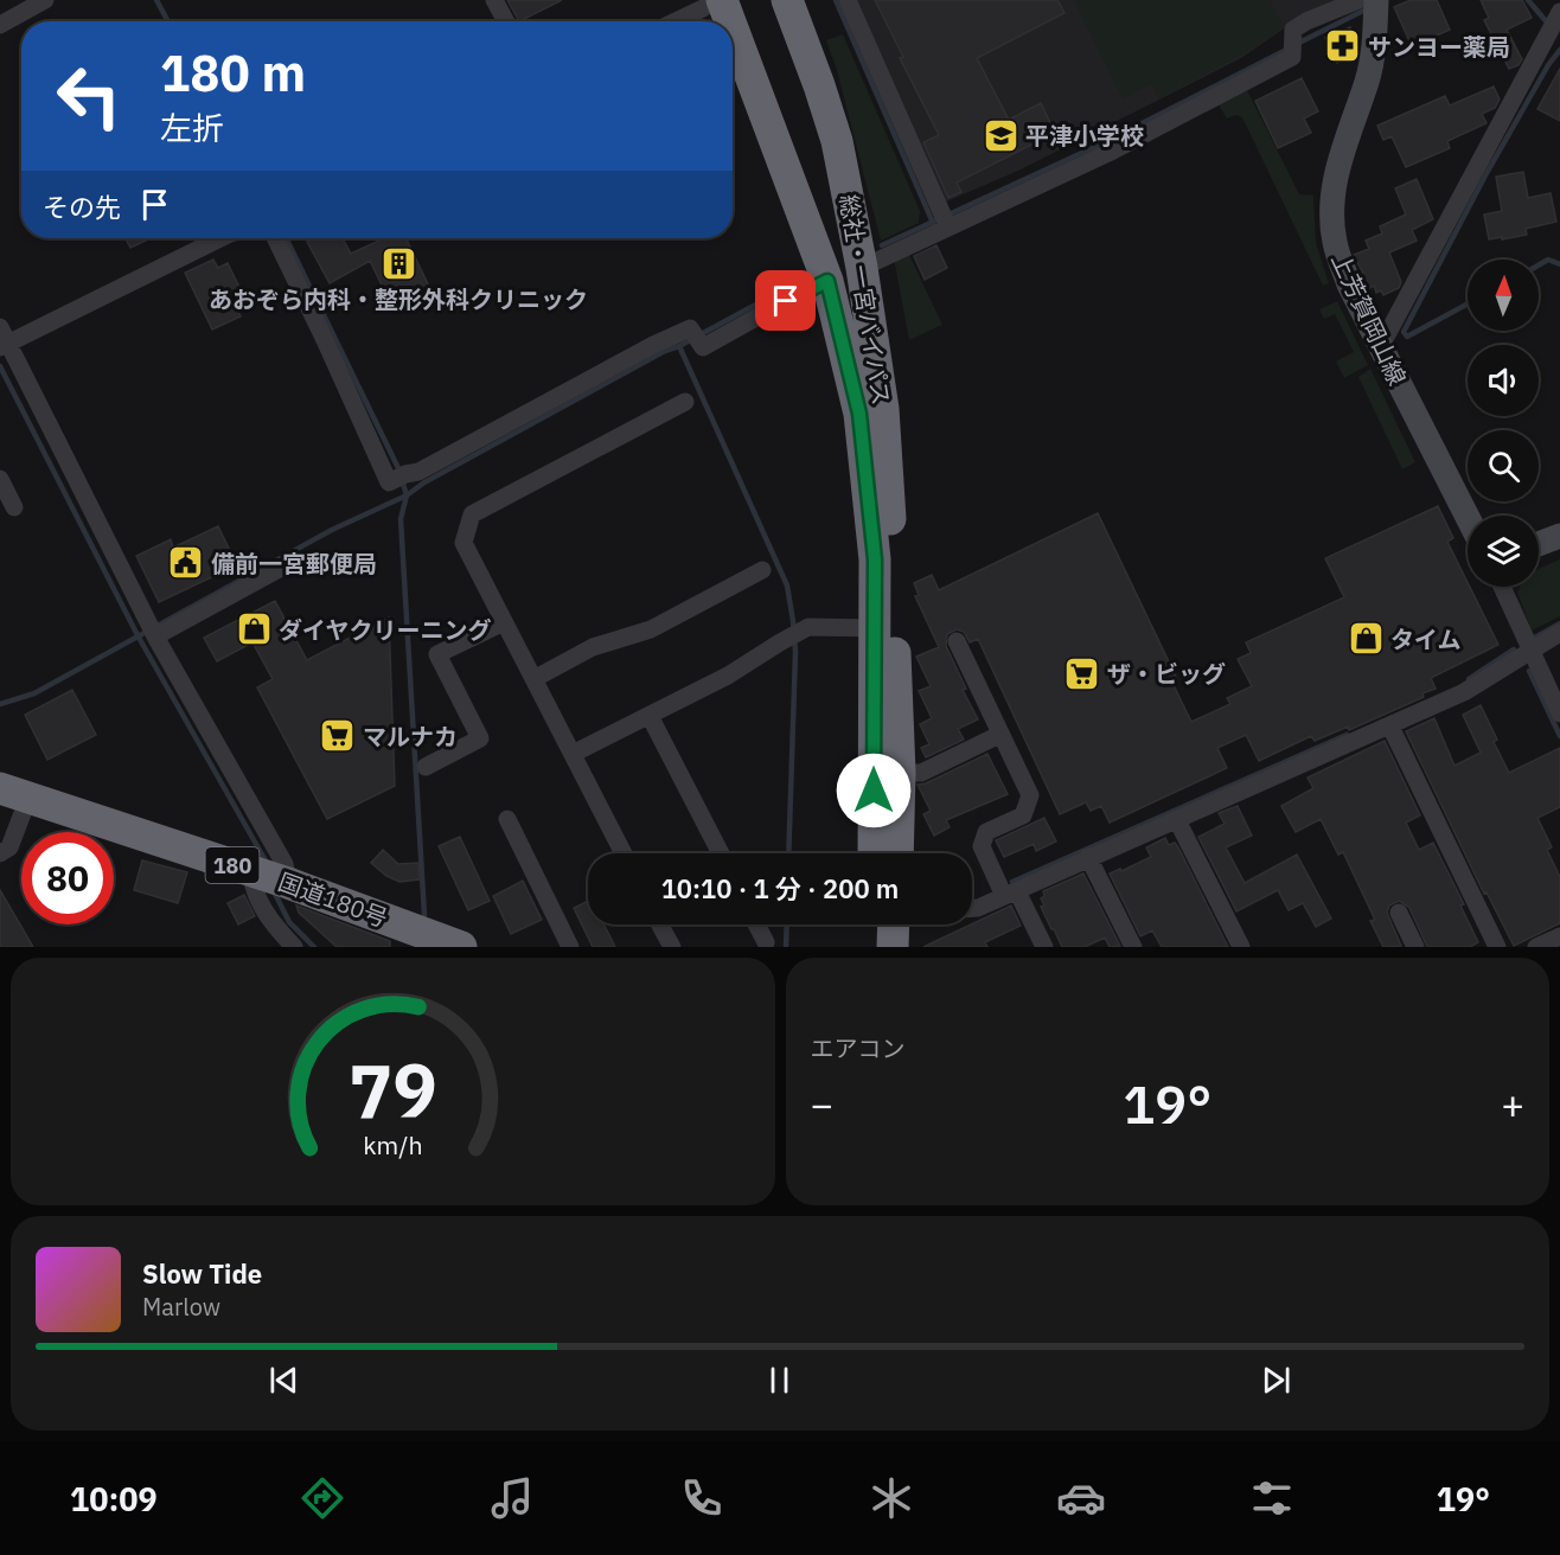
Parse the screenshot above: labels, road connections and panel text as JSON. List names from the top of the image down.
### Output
{
  "streets": {
    "highway": ["総社・一宮バイパス", "180", "国道180号"],
    "main road": ["上芳賀岡山線"]
  },
  "places": {
    "pharmacy": ["サンヨー薬局"],
    "school or university": ["平津小学校"],
    "building": ["あおぞら内科・整形外科クリニック"],
    "public building": ["備前一宮郵便局"],
    "shop": ["ダイヤクリーニング", "タイム"],
    "supermarket": ["ザ・ビッグ", "マルナカ"]
  },
  "north": "top",
  "page": {
    "turn": ["180 m", "左折"],
    "then": "その先",
    "limit": "80",
    "trip": "10:10 · 1 分 · 200 m",
    "tile": "エアコン",
    "heat": ["−", "19°", "+"],
    "song": ["Slow Tide", "Marlow"],
    "tabs": ["10:09", "19°"],
    "gauge": ["79", "km/h"]
  }
}
